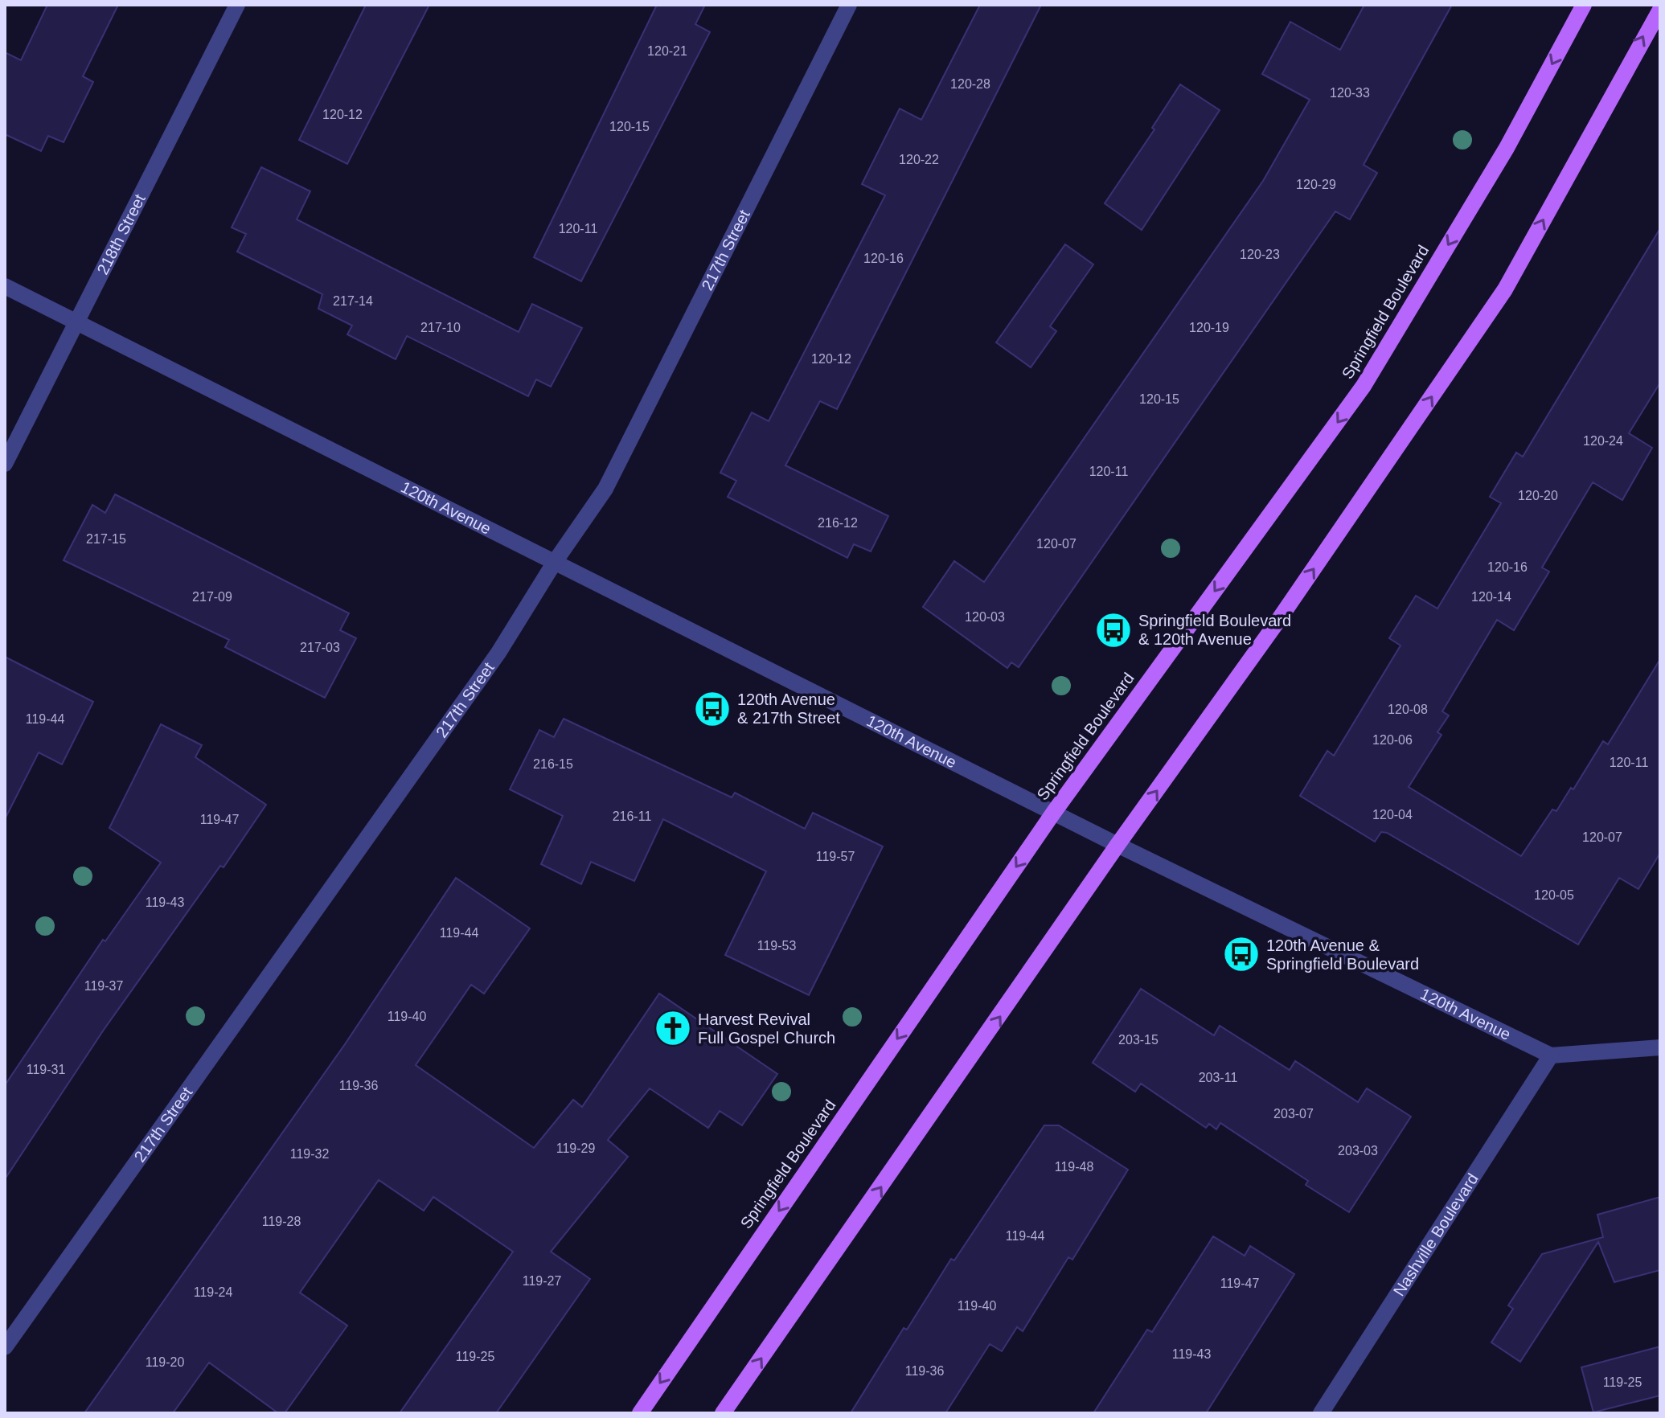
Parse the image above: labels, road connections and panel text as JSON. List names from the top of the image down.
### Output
{
  "streets": {
    "main road": ["Springfield Boulevard"],
    "street": [
      "218th Street",
      "217th Street",
      "120th Avenue",
      "Nashville Boulevard"
    ]
  },
  "crossings": [
    ["218th Street", "120th Avenue"],
    ["217th Street", "120th Avenue"],
    ["Springfield Boulevard", "120th Avenue"],
    ["120th Avenue", "Nashville Boulevard"]
  ],
  "places": {
    "bus stop": ["Springfield Boulevard & 120th Avenue", "120th Avenue & 217th Street", "120th Avenue & Springfield Boulevard"],
    "church": ["Harvest Revival Full Gospel Church"]
  },
  "house_numbers": [
    "120-21",
    "120-28",
    "120-33",
    "120-12",
    "120-15",
    "120-22",
    "120-29",
    "120-11",
    "120-23",
    "120-16",
    "217-14",
    "217-10",
    "120-19",
    "120-12",
    "120-15",
    "120-24",
    "120-11",
    "120-20",
    "216-12",
    "217-15",
    "120-07",
    "120-16",
    "217-09",
    "120-14",
    "120-03",
    "217-03",
    "120-08",
    "119-44",
    "120-06",
    "120-11",
    "216-15",
    "120-04",
    "216-11",
    "119-47",
    "120-07",
    "119-57",
    "120-05",
    "119-43",
    "119-44",
    "119-53",
    "119-37",
    "119-40",
    "203-15",
    "119-31",
    "203-11",
    "119-36",
    "203-07",
    "119-29",
    "203-03",
    "119-32",
    "119-48",
    "119-28",
    "119-44",
    "119-27",
    "119-47",
    "119-24",
    "119-40",
    "119-43",
    "119-25",
    "119-20",
    "119-36",
    "119-25"
  ]
}
